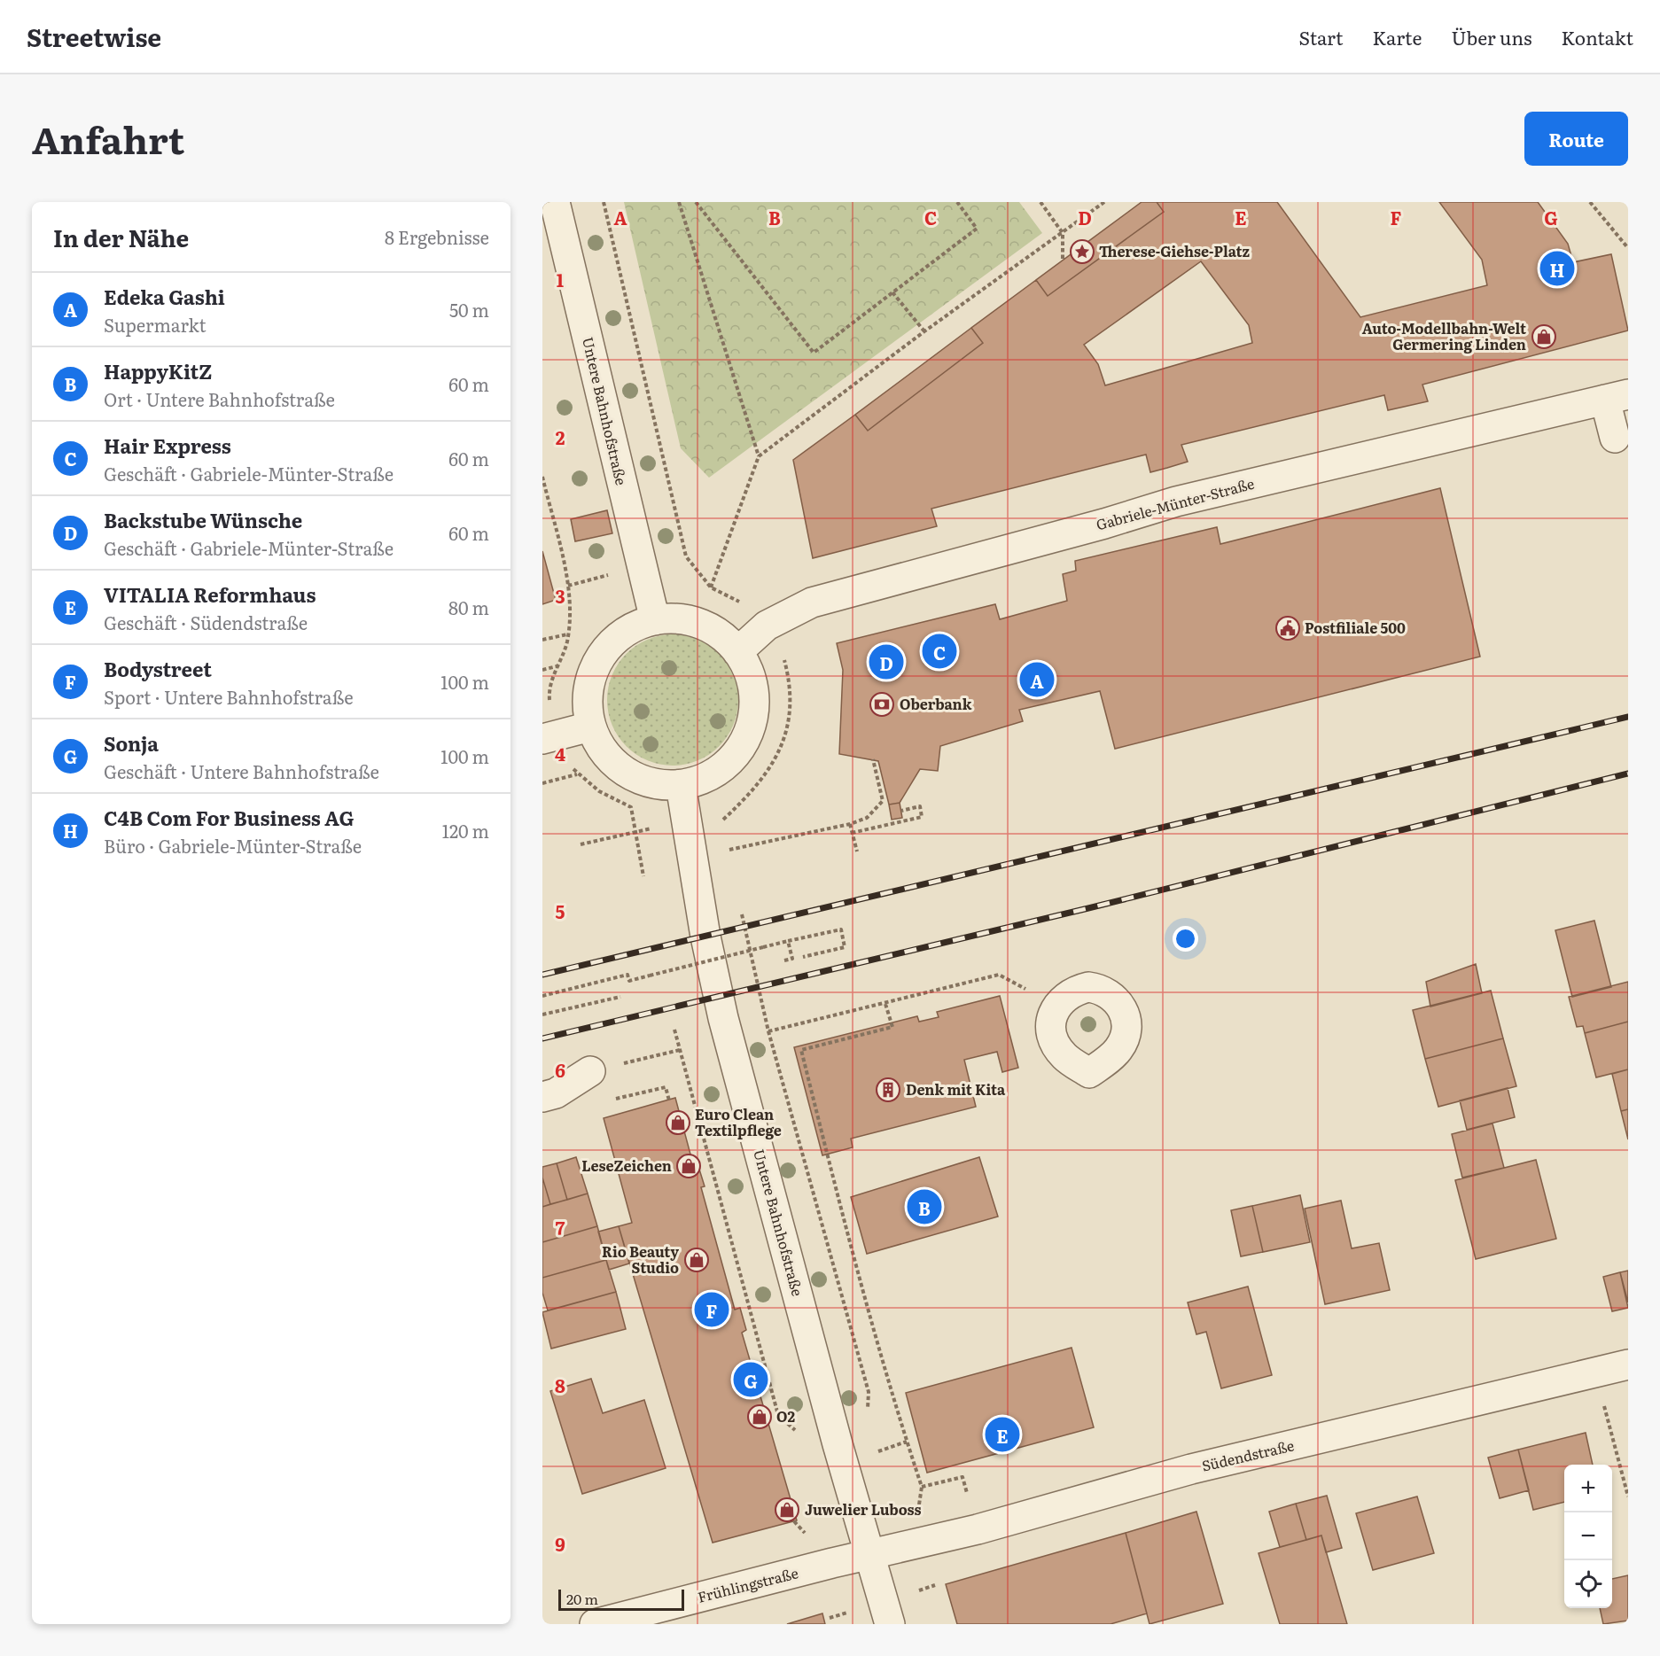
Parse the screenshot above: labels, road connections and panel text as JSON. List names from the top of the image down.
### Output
{
  "streets": {
    "street": [
      "Untere Bahnhofstraße",
      "Gabriele-Münter-Straße",
      "Südendstraße",
      "Frühlingstraße"
    ]
  },
  "crossings": [
    ["Untere Bahnhofstraße", "Gabriele-Münter-Straße"],
    ["Untere Bahnhofstraße", "Südendstraße"],
    ["Untere Bahnhofstraße", "Frühlingstraße"],
    ["Südendstraße", "Frühlingstraße"]
  ],
  "places": {
    "place": ["Therese-Giehse-Platz"],
    "shop": [
      "Auto-Modellbahn-Welt Germering Linden",
      "Euro Clean Textilpflege",
      "LeseZeichen",
      "Rio Beauty Studio",
      "O2",
      "Juwelier Luboss"
    ],
    "public building": ["Postfiliale 500"],
    "bank": ["Oberbank"],
    "building": ["Denk mit Kita"]
  },
  "scale_bar": "20 m",
  "page": {
    "header": "Streetwise",
    "nav": [
      "Start",
      "Karte",
      "Über uns",
      "Kontakt"
    ],
    "title": "Anfahrt",
    "buttons": "Route",
    "heading": ["In der Nähe", "8 Ergebnisse"],
    "pins": [
      "H",
      "C",
      "D",
      "A",
      "B",
      "F",
      "G",
      "E"
    ],
    "list": [
      {
        "mark": "A",
        "name": "Edeka Gashi",
        "note": "Supermarkt",
        "value": "50 m"
      },
      {
        "mark": "B",
        "name": "HappyKitZ",
        "note": "Ort · Untere Bahnhofstraße",
        "value": "60 m"
      },
      {
        "mark": "C",
        "name": "Hair Express",
        "note": "Geschäft · Gabriele-Münter-Straße",
        "value": "60 m"
      },
      {
        "mark": "D",
        "name": "Backstube Wünsche",
        "note": "Geschäft · Gabriele-Münter-Straße",
        "value": "60 m"
      },
      {
        "mark": "E",
        "name": "VITALIA Reformhaus",
        "note": "Geschäft · Südendstraße",
        "value": "80 m"
      },
      {
        "mark": "F",
        "name": "Bodystreet",
        "note": "Sport · Untere Bahnhofstraße",
        "value": "100 m"
      },
      {
        "mark": "G",
        "name": "Sonja",
        "note": "Geschäft · Untere Bahnhofstraße",
        "value": "100 m"
      },
      {
        "mark": "H",
        "name": "C4B Com For Business AG",
        "note": "Büro · Gabriele-Münter-Straße",
        "value": "120 m"
      }
    ],
    "map_buttons": ["+", "−"],
    "scale": "20 m"
  },
  "grid": {
    "columns": [
      "A",
      "B",
      "C",
      "D",
      "E",
      "F",
      "G"
    ],
    "rows": [
      "1",
      "2",
      "3",
      "4",
      "5",
      "6",
      "7",
      "8",
      "9"
    ]
  }
}
